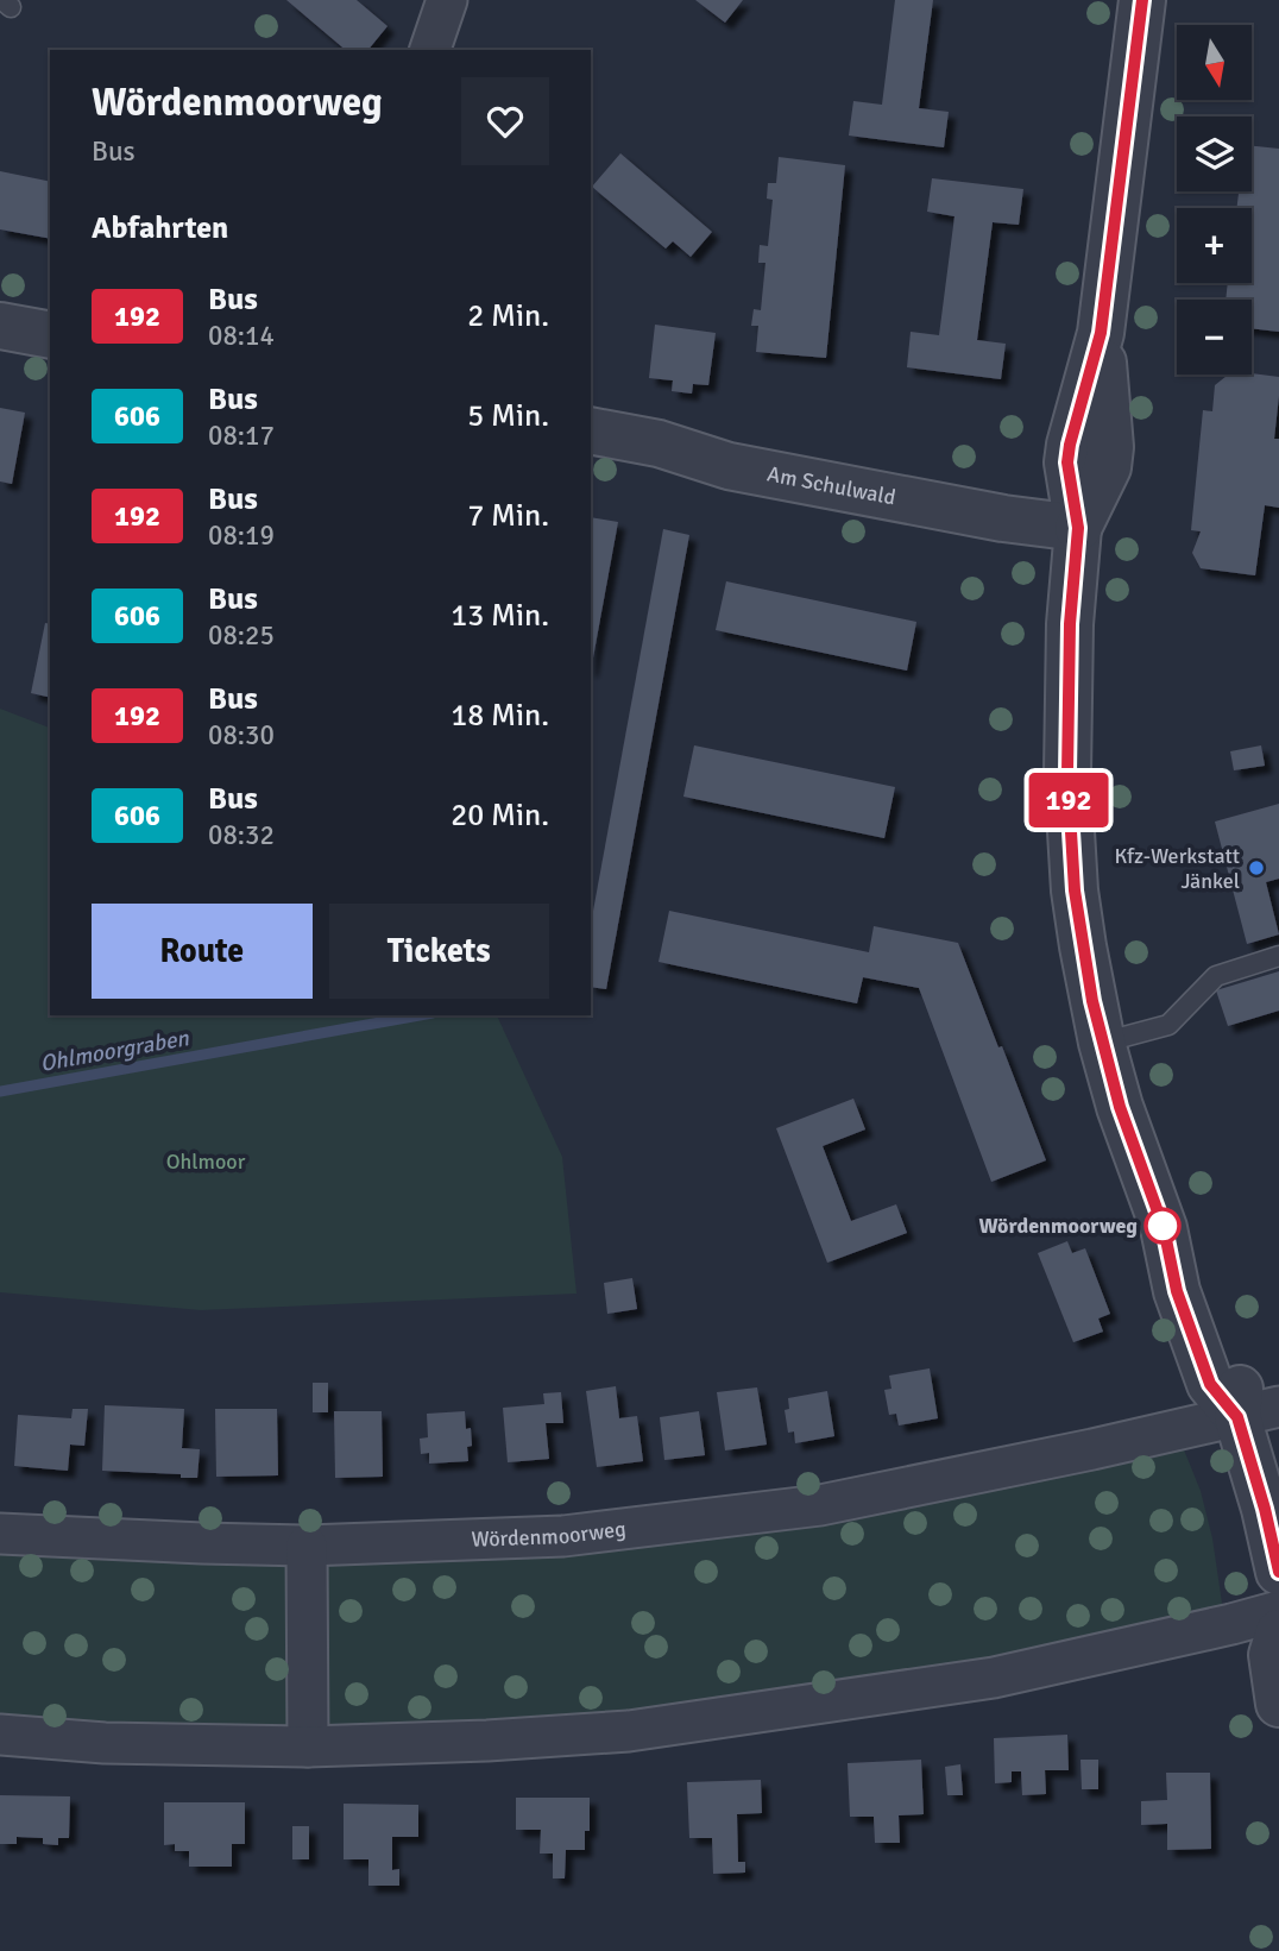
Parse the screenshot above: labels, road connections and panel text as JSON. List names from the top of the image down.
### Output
{
  "streets": {
    "street": ["Am Schulwald", "Wördenmoorweg"]
  },
  "water": ["Ohlmoorgraben"],
  "parks": ["Ohlmoor"],
  "places": ["Kfz-Werkstatt Jänkel", "Wördenmoorweg"],
  "lines": ["bus line 192"],
  "north": "bottom",
  "page": {
    "on_map": "192",
    "map_buttons": ["+", "−"],
    "heading": [
      ["Wördenmoorweg", "Bus"],
      "Abfahrten"
    ],
    "list": [
      {
        "mark": "192",
        "name": "Bus",
        "note": "08:14",
        "value": "2 Min."
      },
      {
        "mark": "606",
        "name": "Bus",
        "note": "08:17",
        "value": "5 Min."
      },
      {
        "mark": "192",
        "name": "Bus",
        "note": "08:19",
        "value": "7 Min."
      },
      {
        "mark": "606",
        "name": "Bus",
        "note": "08:25",
        "value": "13 Min."
      },
      {
        "mark": "192",
        "name": "Bus",
        "note": "08:30",
        "value": "18 Min."
      },
      {
        "mark": "606",
        "name": "Bus",
        "note": "08:32",
        "value": "20 Min."
      }
    ],
    "buttons": ["Route", "Tickets"]
  }
}
